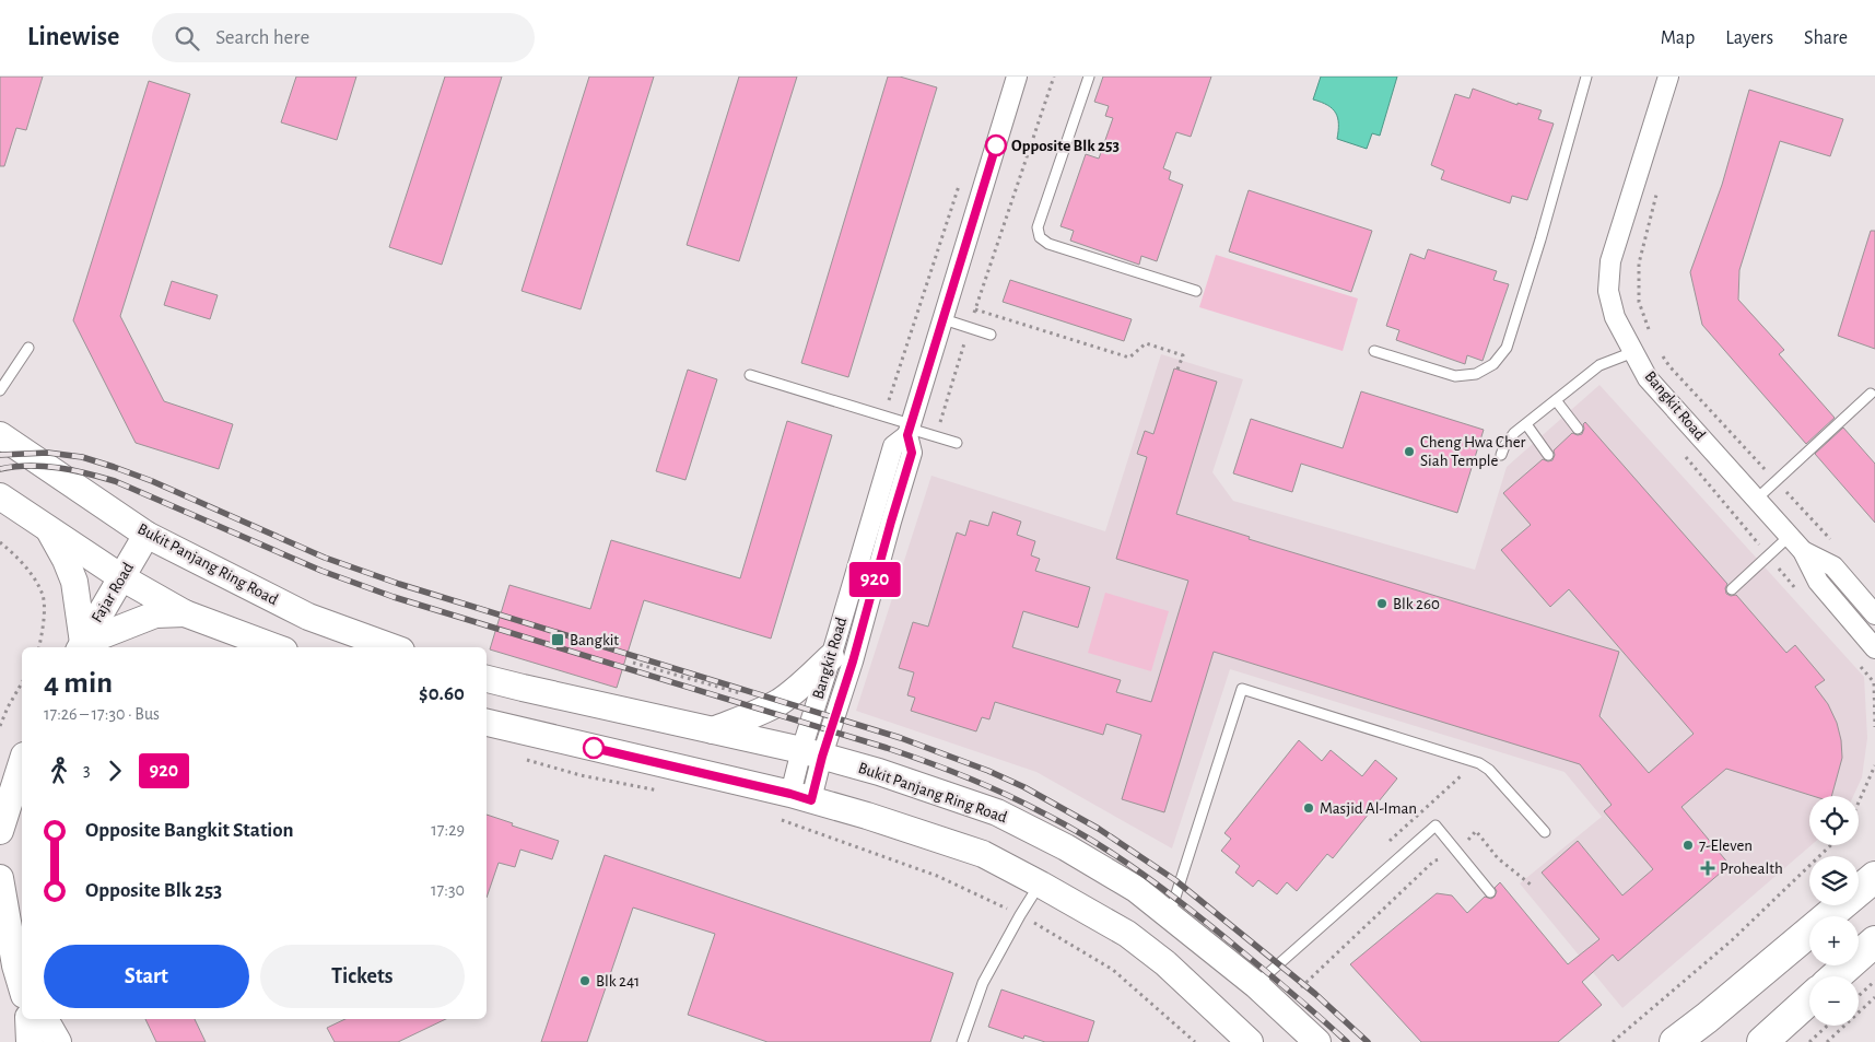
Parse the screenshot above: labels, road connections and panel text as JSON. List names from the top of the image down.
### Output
{
  "streets": {
    "main road": ["Bukit Panjang Ring Road", "Fajar Road"],
    "street": ["Bangkit Road"]
  },
  "crossings": [
    ["Bangkit Road", "Bukit Panjang Ring Road"],
    ["Bukit Panjang Ring Road", "Fajar Road"]
  ],
  "places": {
    "other": [
      "Opposite Blk 253",
      "Cheng Hwa Cher Siah Temple",
      "Blk 260",
      "Masjid Al-Iman",
      "7-Eleven",
      "Blk 241"
    ],
    "transit": ["Bangkit"],
    "health": ["Prohealth"]
  },
  "lines": ["bus line 920"],
  "page": {
    "header": "Linewise",
    "search": "Search here",
    "nav": ["Map", "Layers", "Share"],
    "on_map": "920",
    "heading": ["4 min", "17:26 – 17:30 · Bus", "$0.60"],
    "legs": ["3", "920"],
    "map_buttons": ["+", "−"],
    "list": [
      {
        "name": "Opposite Bangkit Station",
        "value": "17:29"
      },
      {
        "name": "Opposite Blk 253",
        "value": "17:30"
      }
    ],
    "buttons": ["Start", "Tickets"]
  }
}
